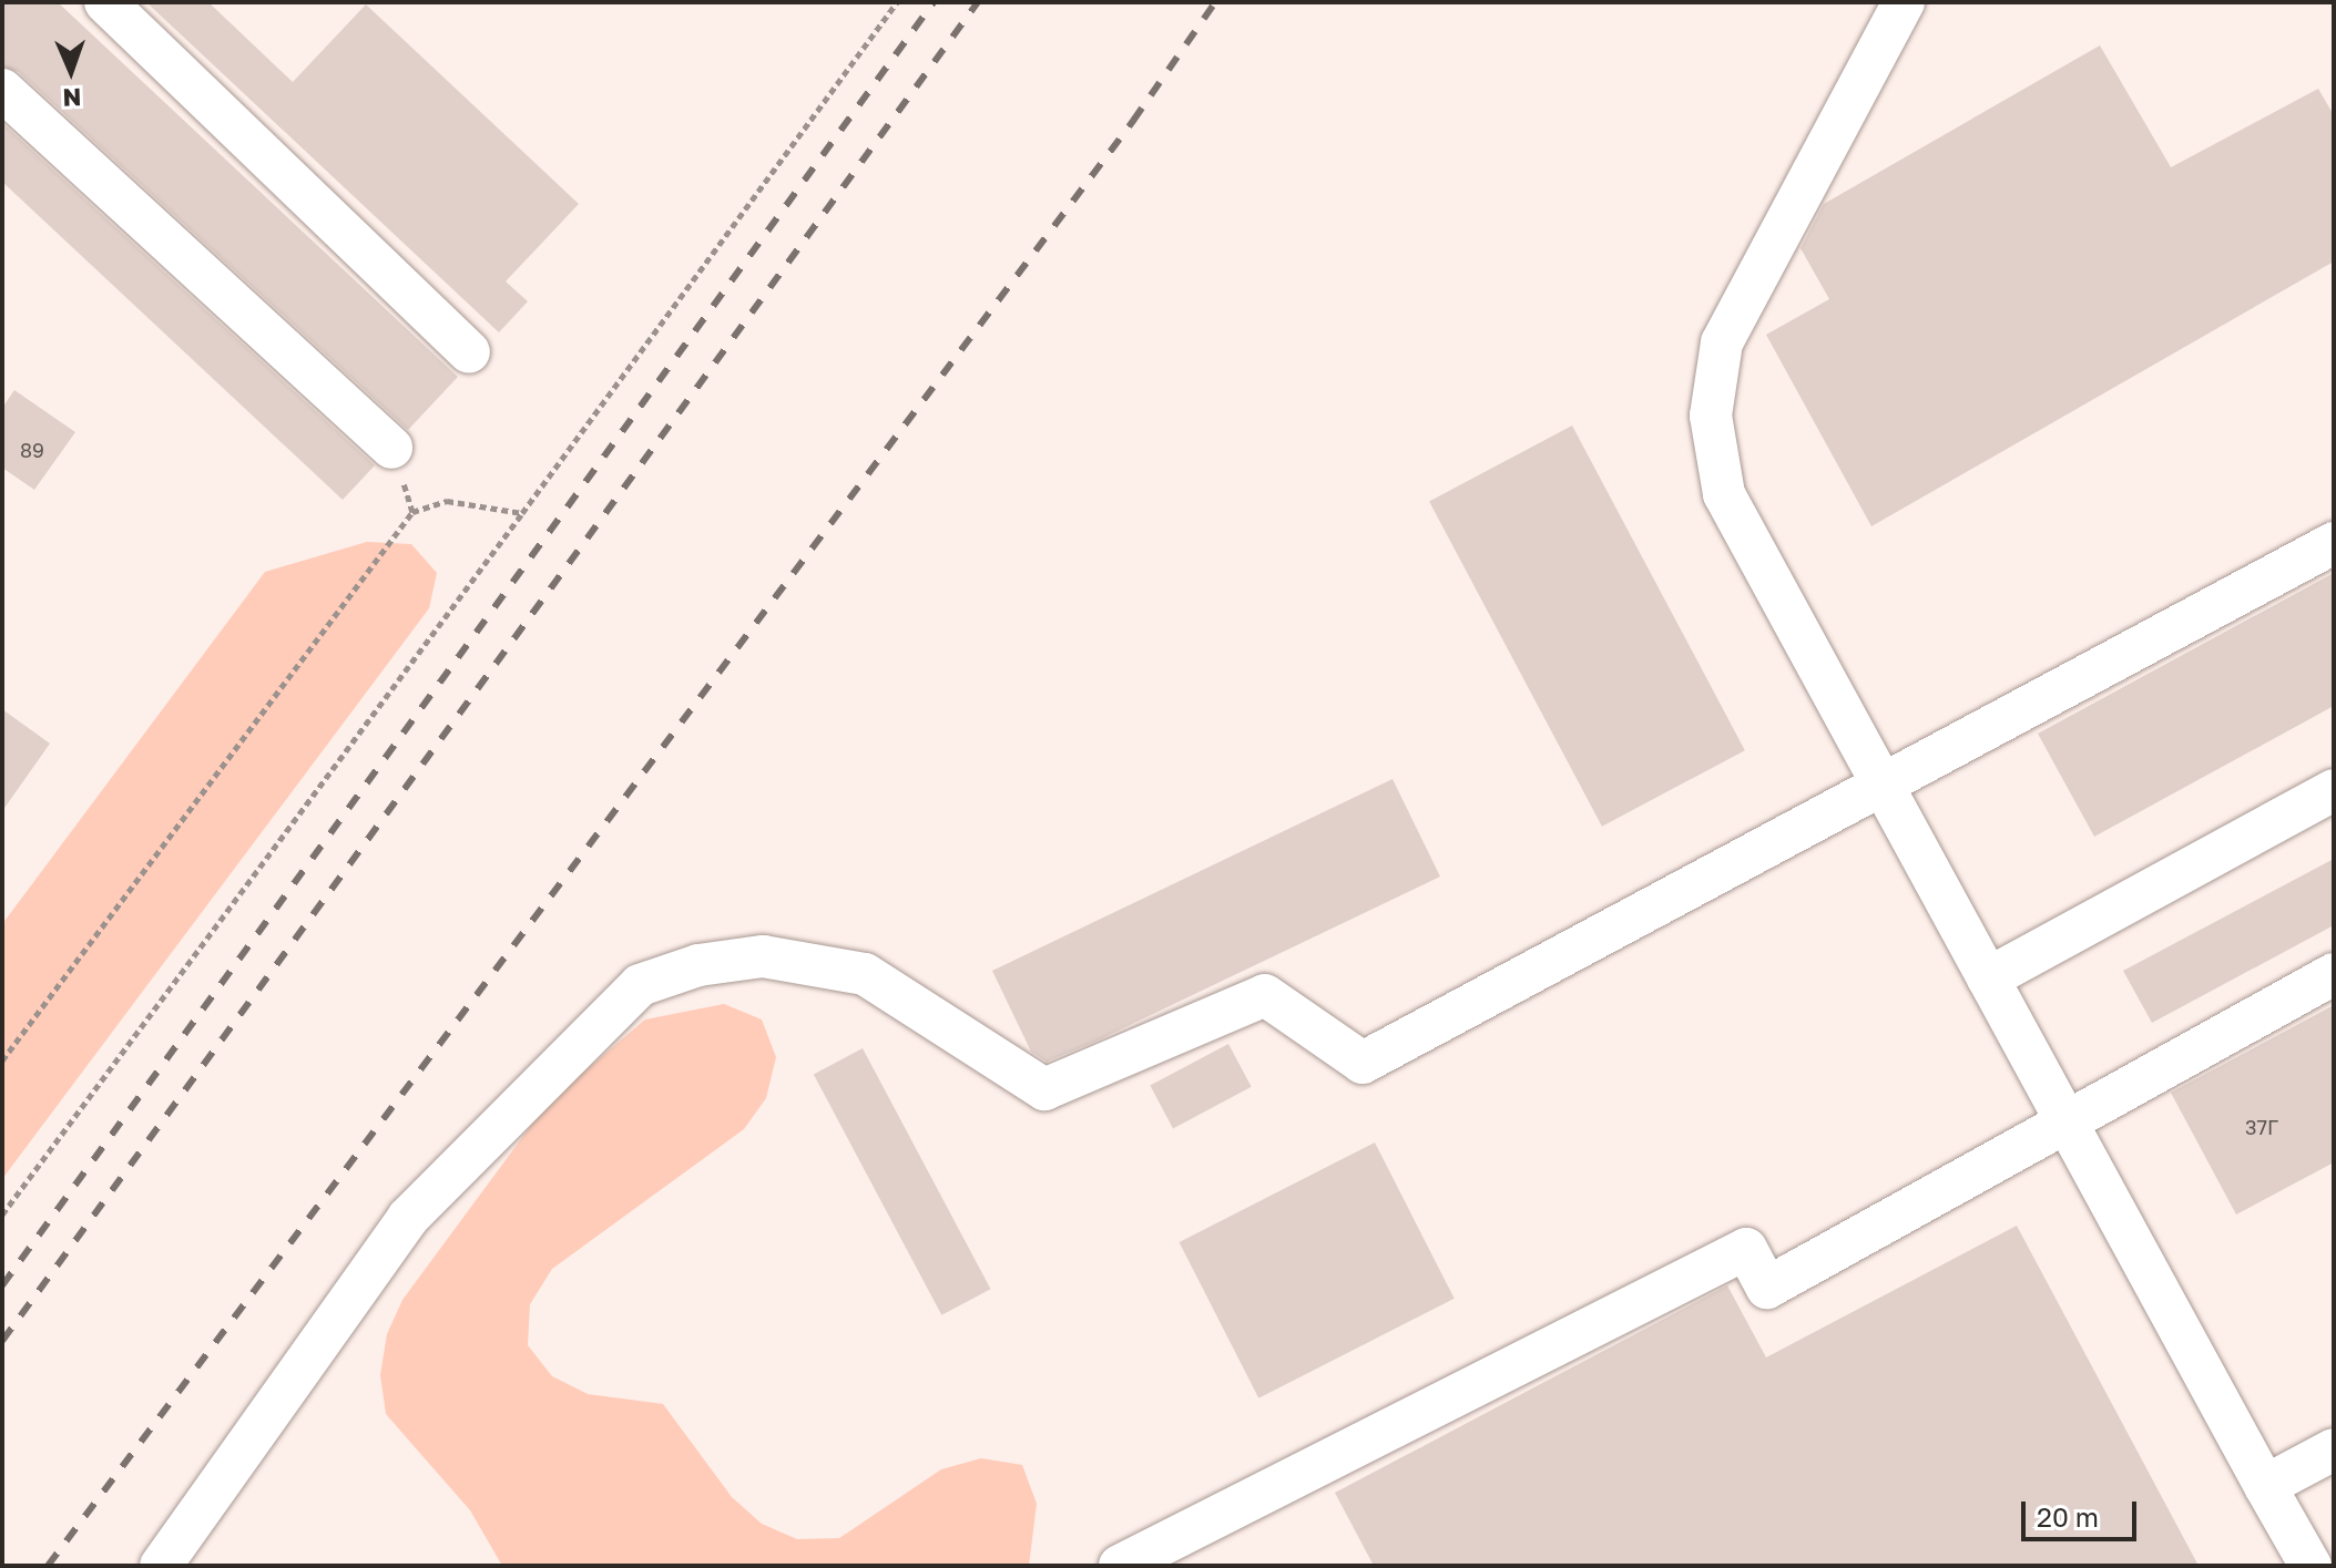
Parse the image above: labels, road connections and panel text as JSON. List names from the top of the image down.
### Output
{
  "house_numbers": ["89", "37Г"],
  "scale_bar": "20 m",
  "north": "bottom"
}
